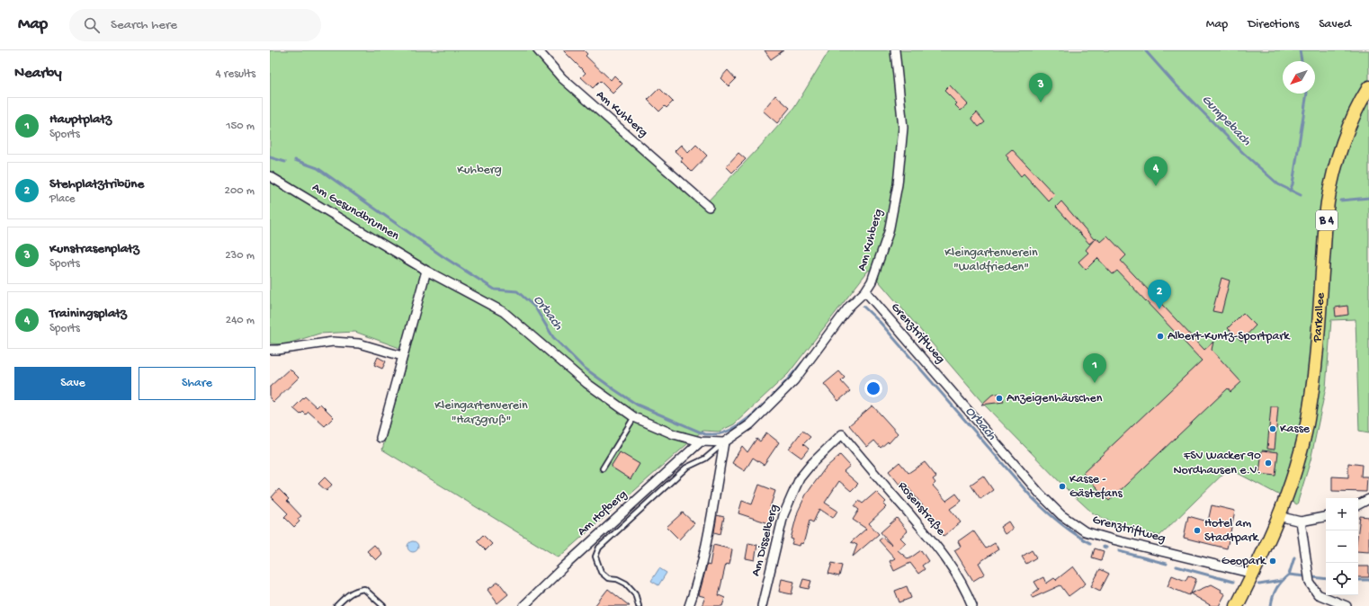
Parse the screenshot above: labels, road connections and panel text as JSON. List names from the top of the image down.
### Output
{
  "streets": {
    "main road": ["B 4", "Parkallee"],
    "street": [
      "Am Kuhberg",
      "Am Gesundbrunnen",
      "Grenztriftweg",
      "Rosenstraße",
      "Am Hofberg",
      "Am Disselberg"
    ]
  },
  "crossings": [
    ["Am Kuhberg", "Am Gesundbrunnen"],
    ["Am Kuhberg", "Grenztriftweg"],
    ["Am Kuhberg", "Am Hofberg"],
    ["Am Gesundbrunnen", "Am Hofberg"],
    ["B 4", "Parkallee"],
    ["B 4", "Grenztriftweg"],
    ["Rosenstraße", "Am Disselberg"]
  ],
  "water": ["Gumpebach", "Orbach"],
  "parks": ["Kuhberg", "Kleingartenverein \"Waldfrieden\"", "Kleingartenverein \"Harzgruß\""],
  "places": [
    "Albert-Kuntz-Sportpark",
    "Anzeigenhäuschen",
    "Kasse",
    "FSV Wacker 90 Nordhausen e.V.",
    "Kasse - Gästefans",
    "Hotel am Stadtpark",
    "Geopark"
  ],
  "north": "bottom left",
  "page": {
    "header": "Map",
    "search": "Search here",
    "nav": ["Map", "Directions", "Saved"],
    "heading": ["Nearby", "4 results"],
    "pins": [
      "3",
      "4",
      "2",
      "1"
    ],
    "list": [
      {
        "mark": "1",
        "name": "Hauptplatz",
        "note": "Sports",
        "value": "150 m"
      },
      {
        "mark": "2",
        "name": "Stehplatztribüne",
        "note": "Place",
        "value": "200 m"
      },
      {
        "mark": "3",
        "name": "Kunstrasenplatz",
        "note": "Sports",
        "value": "230 m"
      },
      {
        "mark": "4",
        "name": "Trainingsplatz",
        "note": "Sports",
        "value": "240 m"
      }
    ],
    "buttons": ["Save", "Share"],
    "map_buttons": ["+", "−"]
  }
}
